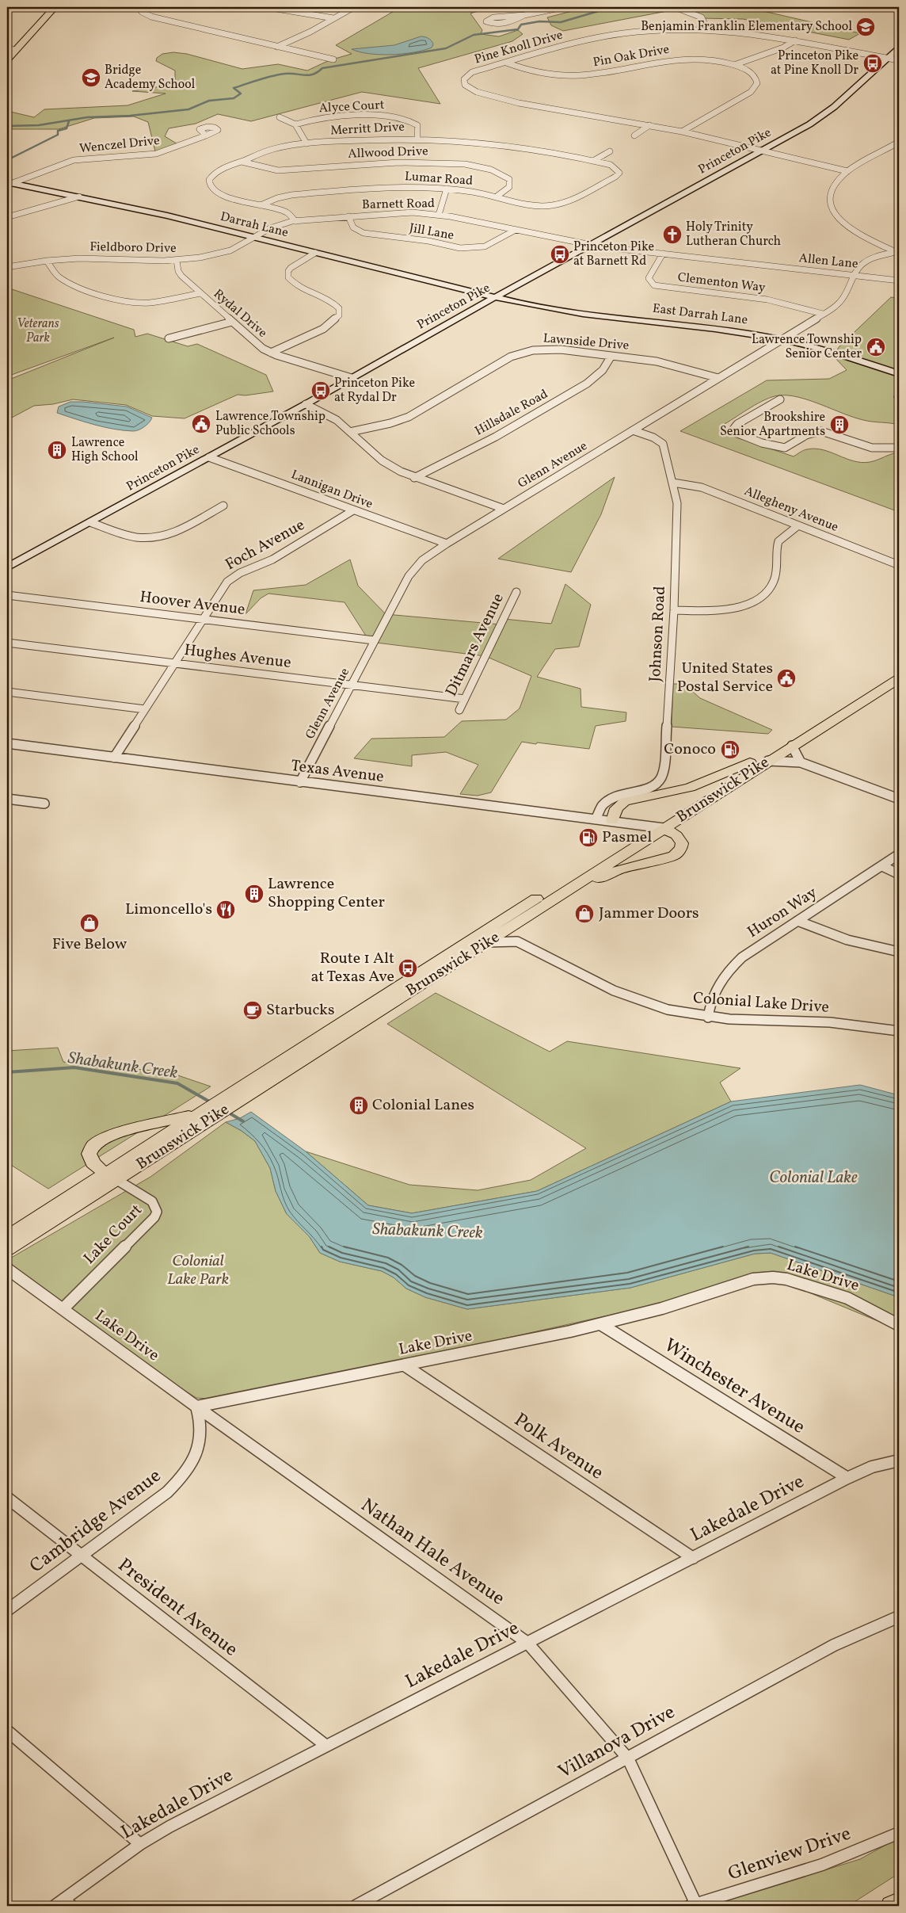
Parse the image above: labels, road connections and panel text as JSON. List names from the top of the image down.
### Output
{
  "streets": {
    "main road": [
      "Princeton Pike",
      "Darrah Lane",
      "East Darrah Lane",
      "Brunswick Pike"
    ],
    "street": [
      "Pine Knoll Drive",
      "Pin Oak Drive",
      "Alyce Court",
      "Merritt Drive",
      "Wenczel Drive",
      "Allwood Drive",
      "Lumar Road",
      "Barnett Road",
      "Jill Lane",
      "Fieldboro Drive",
      "Allen Lane",
      "Clementon Way",
      "Rydal Drive",
      "Lawnside Drive",
      "Hillsdale Road",
      "Glenn Avenue",
      "Lannigan Drive",
      "Allegheny Avenue",
      "Foch Avenue",
      "Hoover Avenue",
      "Johnson Road",
      "Ditmars Avenue",
      "Hughes Avenue",
      "Texas Avenue",
      "Huron Way",
      "Colonial Lake Drive",
      "Lake Court",
      "Lake Drive",
      "Winchester Avenue",
      "Polk Avenue",
      "Lakedale Drive",
      "Cambridge Avenue",
      "Nathan Hale Avenue",
      "President Avenue",
      "Villanova Drive",
      "Glenview Drive"
    ]
  },
  "crossings": [
    ["Pine Knoll Drive", "Pin Oak Drive"],
    ["Pine Knoll Drive", "Princeton Pike"],
    ["Alyce Court", "Merritt Drive"],
    ["Merritt Drive", "Allwood Drive"],
    ["Merritt Drive", "Lumar Road"],
    ["Merritt Drive", "Barnett Road"],
    ["Wenczel Drive", "Darrah Lane"],
    ["Princeton Pike", "Barnett Road"],
    ["Princeton Pike", "Darrah Lane"],
    ["Princeton Pike", "Allen Lane"],
    ["Princeton Pike", "Rydal Drive"],
    ["Princeton Pike", "East Darrah Lane"],
    ["Princeton Pike", "Lannigan Drive"],
    ["Allwood Drive", "Lumar Road"],
    ["Barnett Road", "Darrah Lane"],
    ["Barnett Road", "Jill Lane"],
    ["Barnett Road", "Fieldboro Drive"],
    ["Barnett Road", "Allen Lane"],
    ["Darrah Lane", "Fieldboro Drive"],
    ["Darrah Lane", "East Darrah Lane"],
    ["Fieldboro Drive", "Rydal Drive"],
    ["Allen Lane", "Clementon Way"],
    ["Allen Lane", "Glenn Avenue"],
    ["Clementon Way", "Glenn Avenue"],
    ["East Darrah Lane", "Glenn Avenue"],
    ["Lawnside Drive", "Hillsdale Road"],
    ["Lawnside Drive", "Glenn Avenue"],
    ["Glenn Avenue", "Lannigan Drive"],
    ["Glenn Avenue", "Hoover Avenue"],
    ["Glenn Avenue", "Johnson Road"],
    ["Glenn Avenue", "Hughes Avenue"],
    ["Glenn Avenue", "Texas Avenue"],
    ["Lannigan Drive", "Foch Avenue"],
    ["Allegheny Avenue", "Johnson Road"],
    ["Foch Avenue", "Hoover Avenue"],
    ["Foch Avenue", "Hughes Avenue"],
    ["Foch Avenue", "Texas Avenue"],
    ["Johnson Road", "Texas Avenue"],
    ["Ditmars Avenue", "Hughes Avenue"],
    ["Texas Avenue", "Brunswick Pike"],
    ["Brunswick Pike", "Colonial Lake Drive"],
    ["Brunswick Pike", "Lake Court"],
    ["Huron Way", "Colonial Lake Drive"],
    ["Lake Court", "Lake Drive"],
    ["Lake Drive", "Winchester Avenue"],
    ["Lake Drive", "Polk Avenue"],
    ["Lake Drive", "Cambridge Avenue"],
    ["Lake Drive", "Nathan Hale Avenue"],
    ["Winchester Avenue", "Lakedale Drive"],
    ["Polk Avenue", "Lakedale Drive"],
    ["Lakedale Drive", "Nathan Hale Avenue"],
    ["Lakedale Drive", "President Avenue"],
    ["Cambridge Avenue", "Nathan Hale Avenue"],
    ["Cambridge Avenue", "President Avenue"],
    ["Nathan Hale Avenue", "Villanova Drive"],
    ["Nathan Hale Avenue", "Glenview Drive"]
  ],
  "water": ["Shabakunk Creek", "Colonial Lake"],
  "parks": ["Veterans Park", "Colonial Lake Park"],
  "places": {
    "school or university": ["Benjamin Franklin Elementary School", "Bridge Academy School"],
    "bus stop": [
      "Princeton Pike at Pine Knoll Dr",
      "Princeton Pike at Barnett Rd",
      "Princeton Pike at Rydal Dr",
      "Route 1 Alt at Texas Ave"
    ],
    "church": ["Holy Trinity Lutheran Church"],
    "public building": ["Lawrence Township Senior Center", "Lawrence Township Public Schools", "United States Postal Service"],
    "building": [
      "Brookshire Senior Apartments",
      "Lawrence High School",
      "Lawrence Shopping Center",
      "Colonial Lanes"
    ],
    "fuel station": ["Conoco", "Pasmel"],
    "restaurant": ["Limoncello's"],
    "shop": ["Jammer Doors", "Five Below"],
    "cafe": ["Starbucks"]
  }
}
